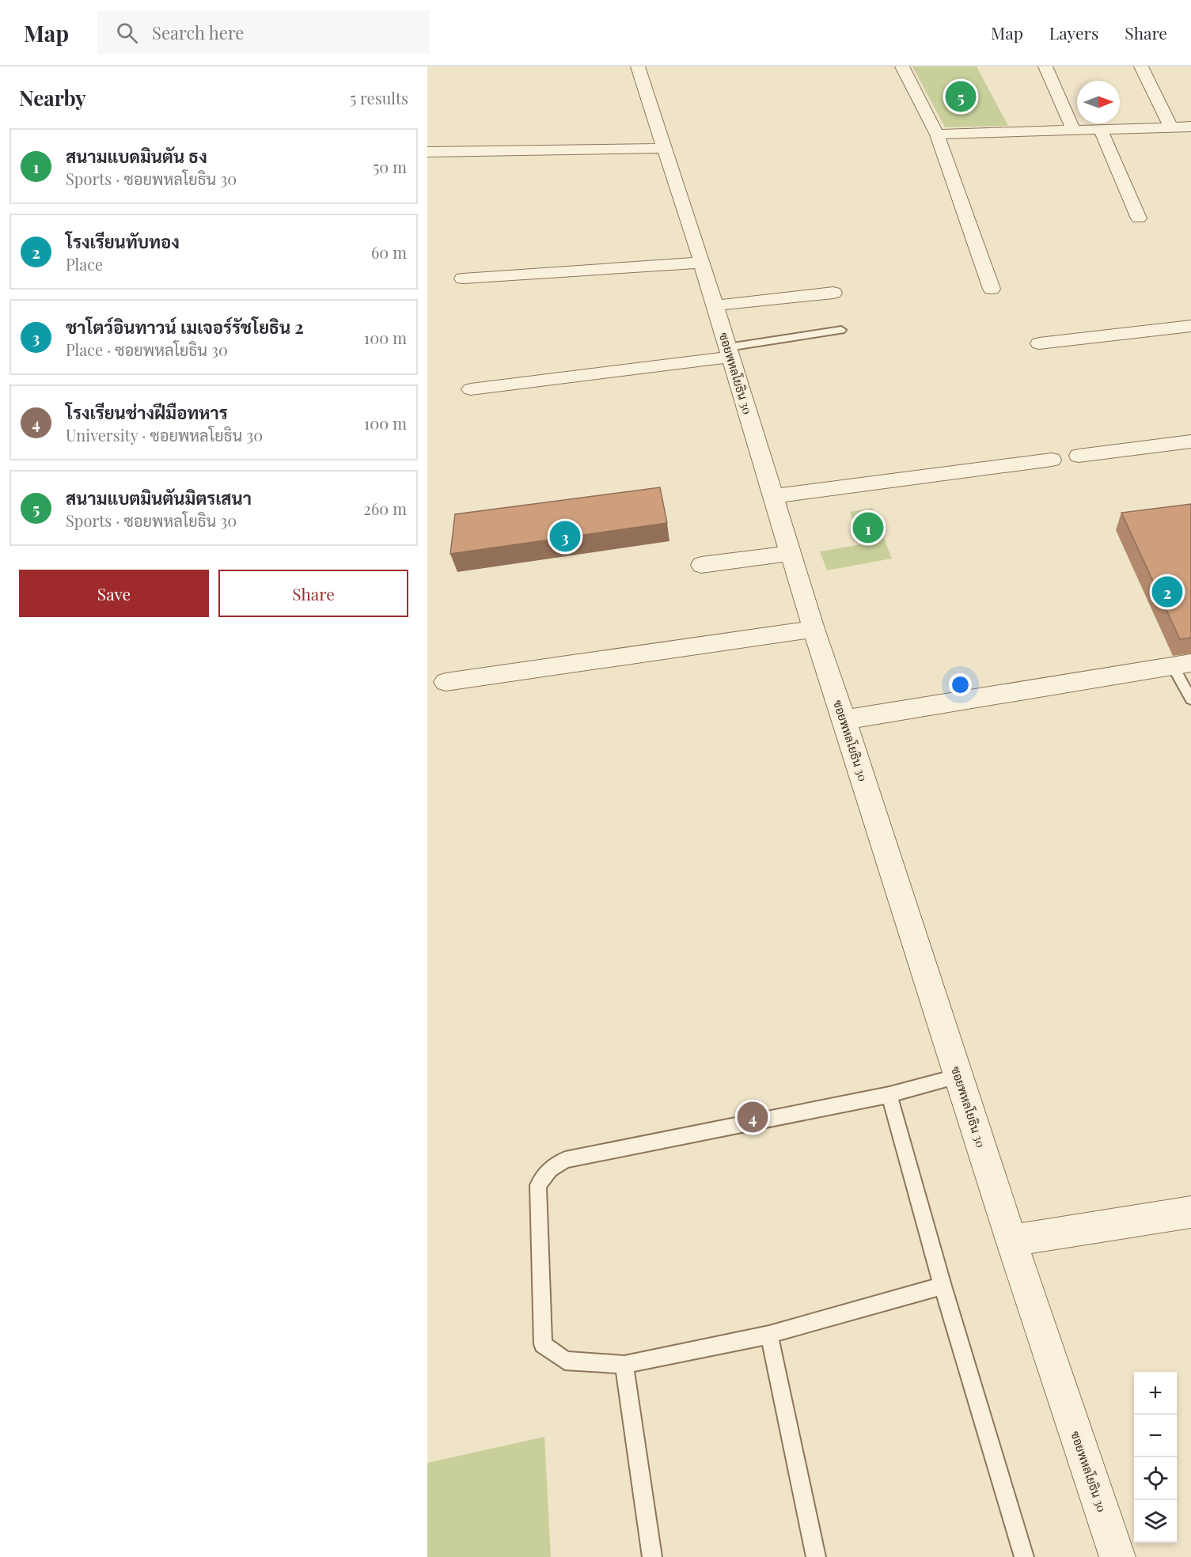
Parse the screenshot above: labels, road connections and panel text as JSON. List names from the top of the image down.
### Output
{
  "streets": {
    "street": ["ซอยพหลโยธิน 30"]
  },
  "north": "right",
  "page": {
    "header": "Map",
    "search": "Search here",
    "nav": ["Map", "Layers", "Share"],
    "heading": ["Nearby", "5 results"],
    "pins": [
      "5",
      "1",
      "3",
      "2",
      "4"
    ],
    "list": [
      {
        "mark": "1",
        "name": "สนามแบดมินตัน ธง",
        "note": "Sports · ซอยพหลโยธิน 30",
        "value": "50 m"
      },
      {
        "mark": "2",
        "name": "โรงเรียนทับทอง",
        "note": "Place",
        "value": "60 m"
      },
      {
        "mark": "3",
        "name": "ชาโตว์อินทาวน์ เมเจอร์รัชโยธิน 2",
        "note": "Place · ซอยพหลโยธิน 30",
        "value": "100 m"
      },
      {
        "mark": "4",
        "name": "โรงเรียนช่างฝีมือทหาร",
        "note": "University · ซอยพหลโยธิน 30",
        "value": "100 m"
      },
      {
        "mark": "5",
        "name": "สนามแบตมินตันมิตรเสนา",
        "note": "Sports · ซอยพหลโยธิน 30",
        "value": "260 m"
      }
    ],
    "buttons": ["Save", "Share"],
    "map_buttons": ["+", "−"]
  }
}
